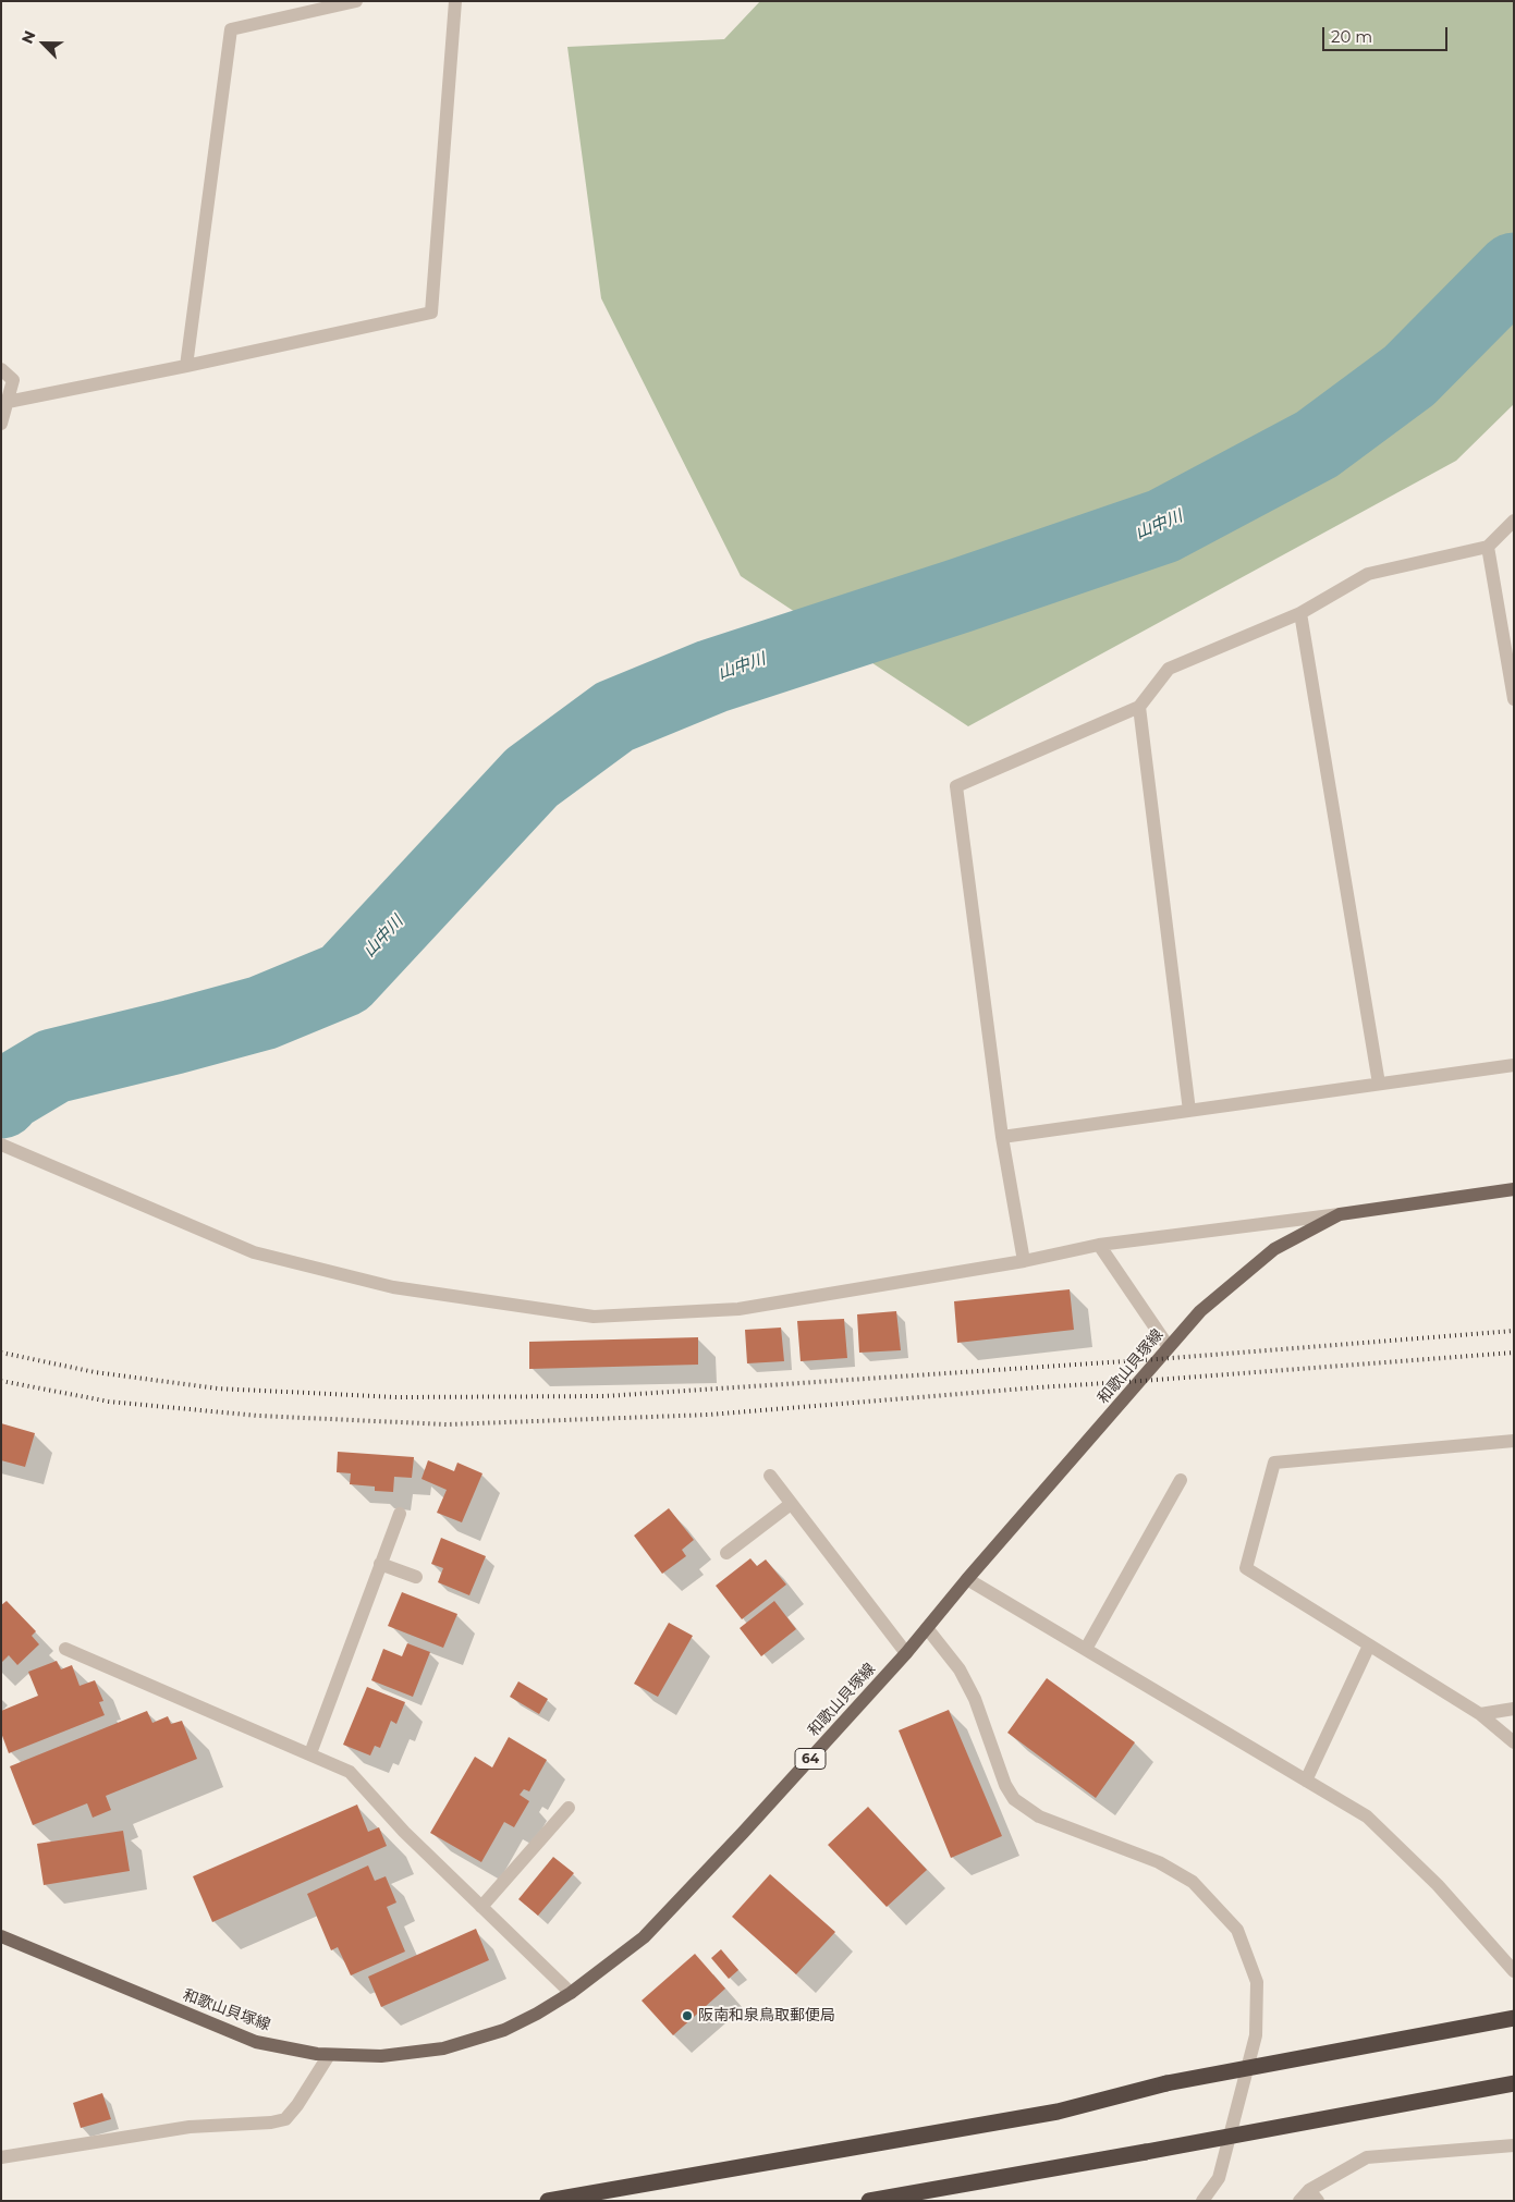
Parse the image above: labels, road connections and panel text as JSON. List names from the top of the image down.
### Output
{
  "streets": {
    "main road": ["和歌山貝塚線", "64"]
  },
  "water": ["山中川"],
  "places": ["阪南和泉鳥取郵便局"],
  "scale_bar": "20 m",
  "north": "top left"
}
